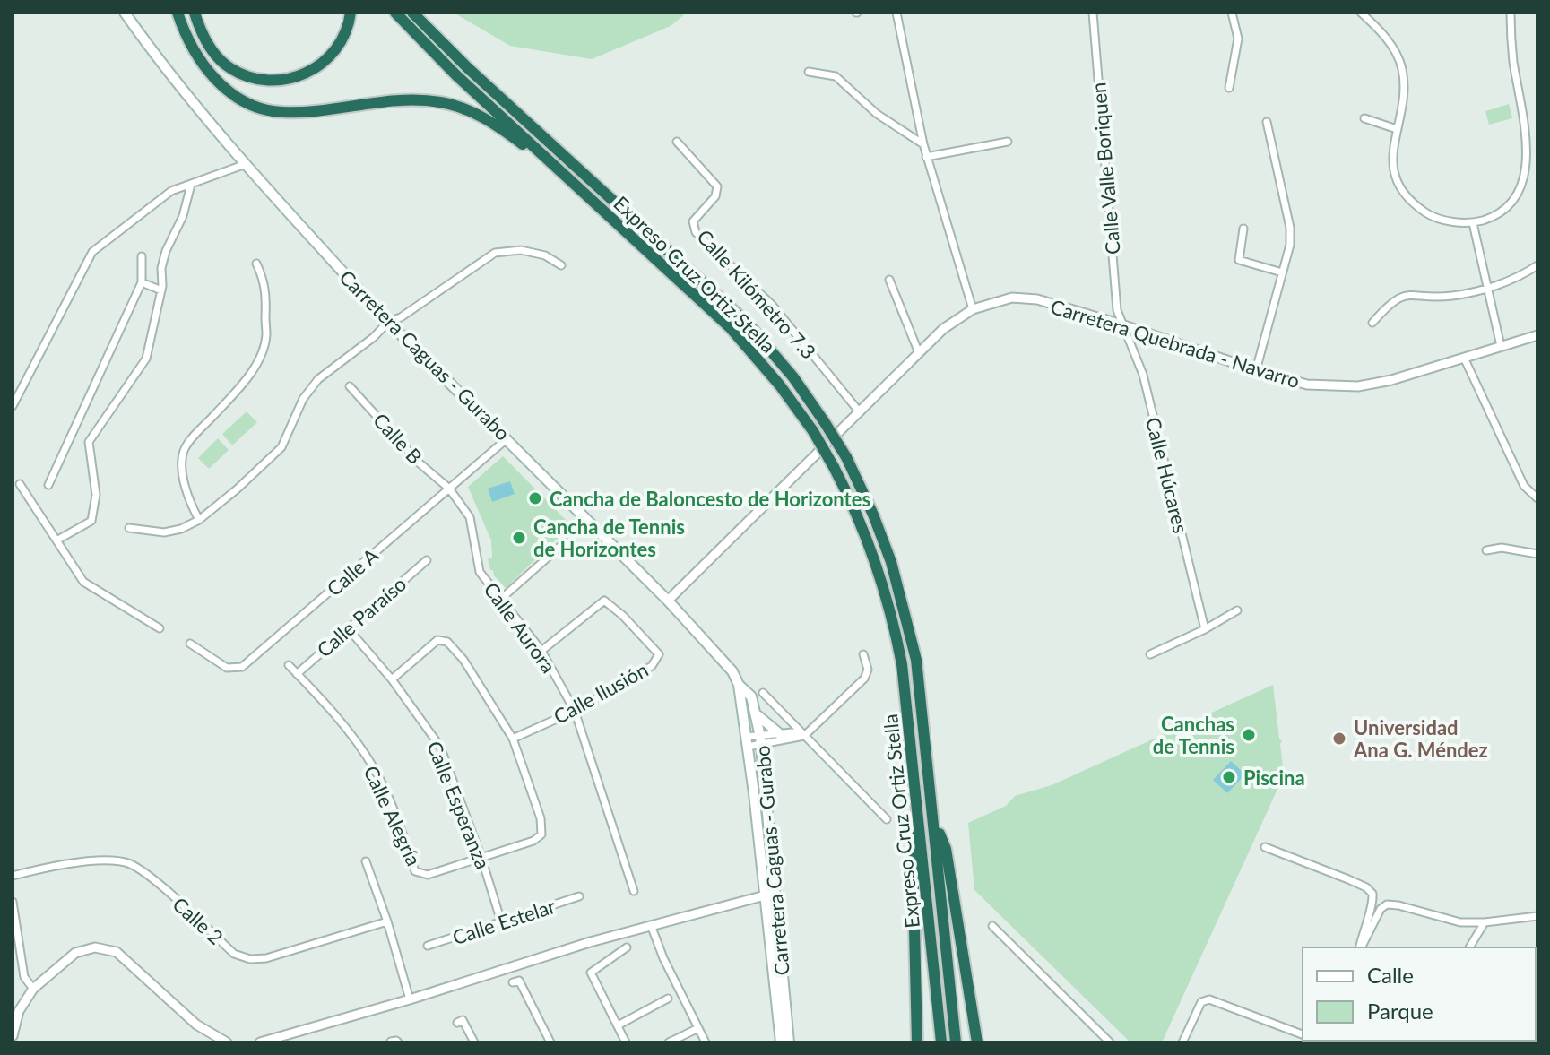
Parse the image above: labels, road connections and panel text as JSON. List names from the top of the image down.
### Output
{
  "streets": {
    "highway": ["Expreso Cruz Ortiz Stella"],
    "main road": ["Carretera Caguas - Gurabo"],
    "street": [
      "Calle Valle Boriquen",
      "Calle Kilómetro 7.3",
      "Carretera Quebrada - Navarro",
      "Calle B",
      "Calle Húcares",
      "Calle A",
      "Calle Paraíso",
      "Calle Aurora",
      "Calle Ilusión",
      "Calle Esperanza",
      "Calle Alegría",
      "Calle 2",
      "Calle Estelar"
    ]
  },
  "crossings": [
    ["Calle Valle Boriquen", "Carretera Quebrada - Navarro"],
    ["Calle Valle Boriquen", "Calle Húcares"],
    ["Calle Kilómetro 7.3", "Carretera Quebrada - Navarro"],
    ["Carretera Quebrada - Navarro", "Carretera Caguas - Gurabo"],
    ["Carretera Quebrada - Navarro", "Calle Húcares"],
    ["Carretera Caguas - Gurabo", "Calle A"],
    ["Calle B", "Calle A"],
    ["Calle B", "Calle Aurora"],
    ["Calle A", "Calle Aurora"],
    ["Calle Paraíso", "Calle Esperanza"],
    ["Calle Paraíso", "Calle Alegría"],
    ["Calle Aurora", "Calle Ilusión"],
    ["Calle Ilusión", "Calle Alegría"],
    ["Calle Esperanza", "Calle Alegría"],
    ["Calle Esperanza", "Calle Estelar"]
  ],
  "places": [
    "Cancha de Baloncesto de Horizontes",
    "Cancha de Tennis de Horizontes",
    "Canchas de Tennis",
    "Universidad Ana G. Méndez",
    "Piscina"
  ],
  "legend": ["Calle", "Parque"]
}
